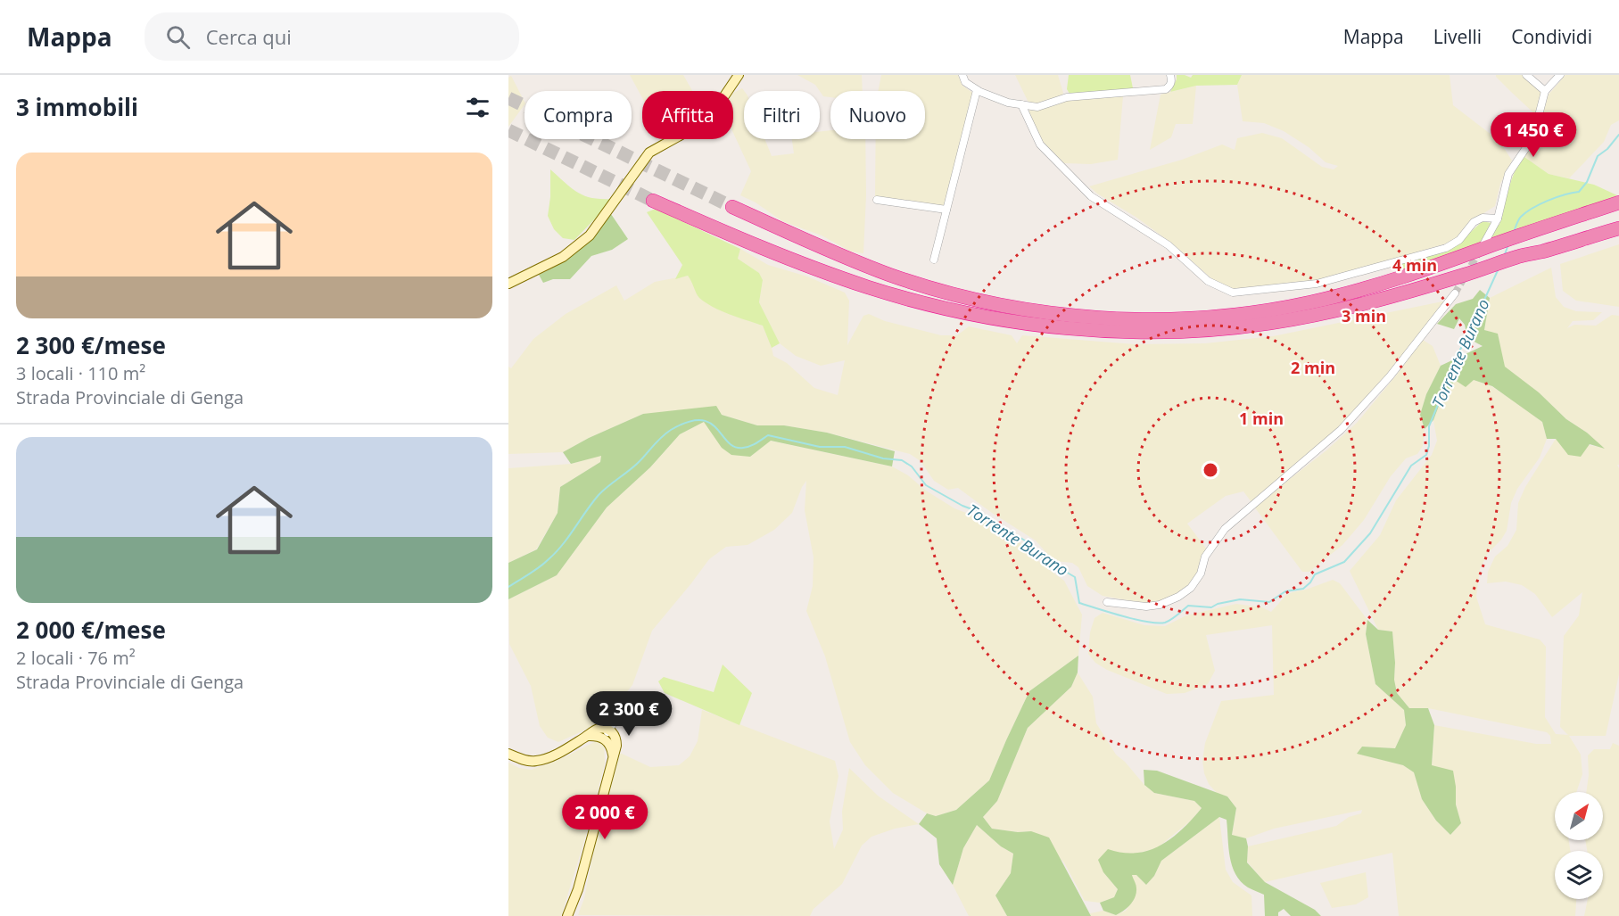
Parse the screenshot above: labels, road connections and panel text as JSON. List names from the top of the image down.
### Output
{
  "water": ["Torrente Burano"],
  "north": "top right",
  "page": {
    "header": "Mappa",
    "search": "Cerca qui",
    "nav": ["Mappa", "Livelli", "Condividi"],
    "heading": "3 immobili",
    "chip": [
      "Compra",
      "Affitta",
      "Filtri",
      "Nuovo"
    ],
    "price": ["1 450 €", "2 300 €", "2 000 €"],
    "list": [
      {
        "name": "2 300 €/mese",
        "note": "3 locali · 110 m² · Strada Provinciale di Genga"
      },
      {
        "name": "2 000 €/mese",
        "note": "2 locali · 76 m² · Strada Provinciale di Genga"
      }
    ]
  },
  "rings": [
    "4 min",
    "3 min",
    "2 min",
    "1 min"
  ]
}
